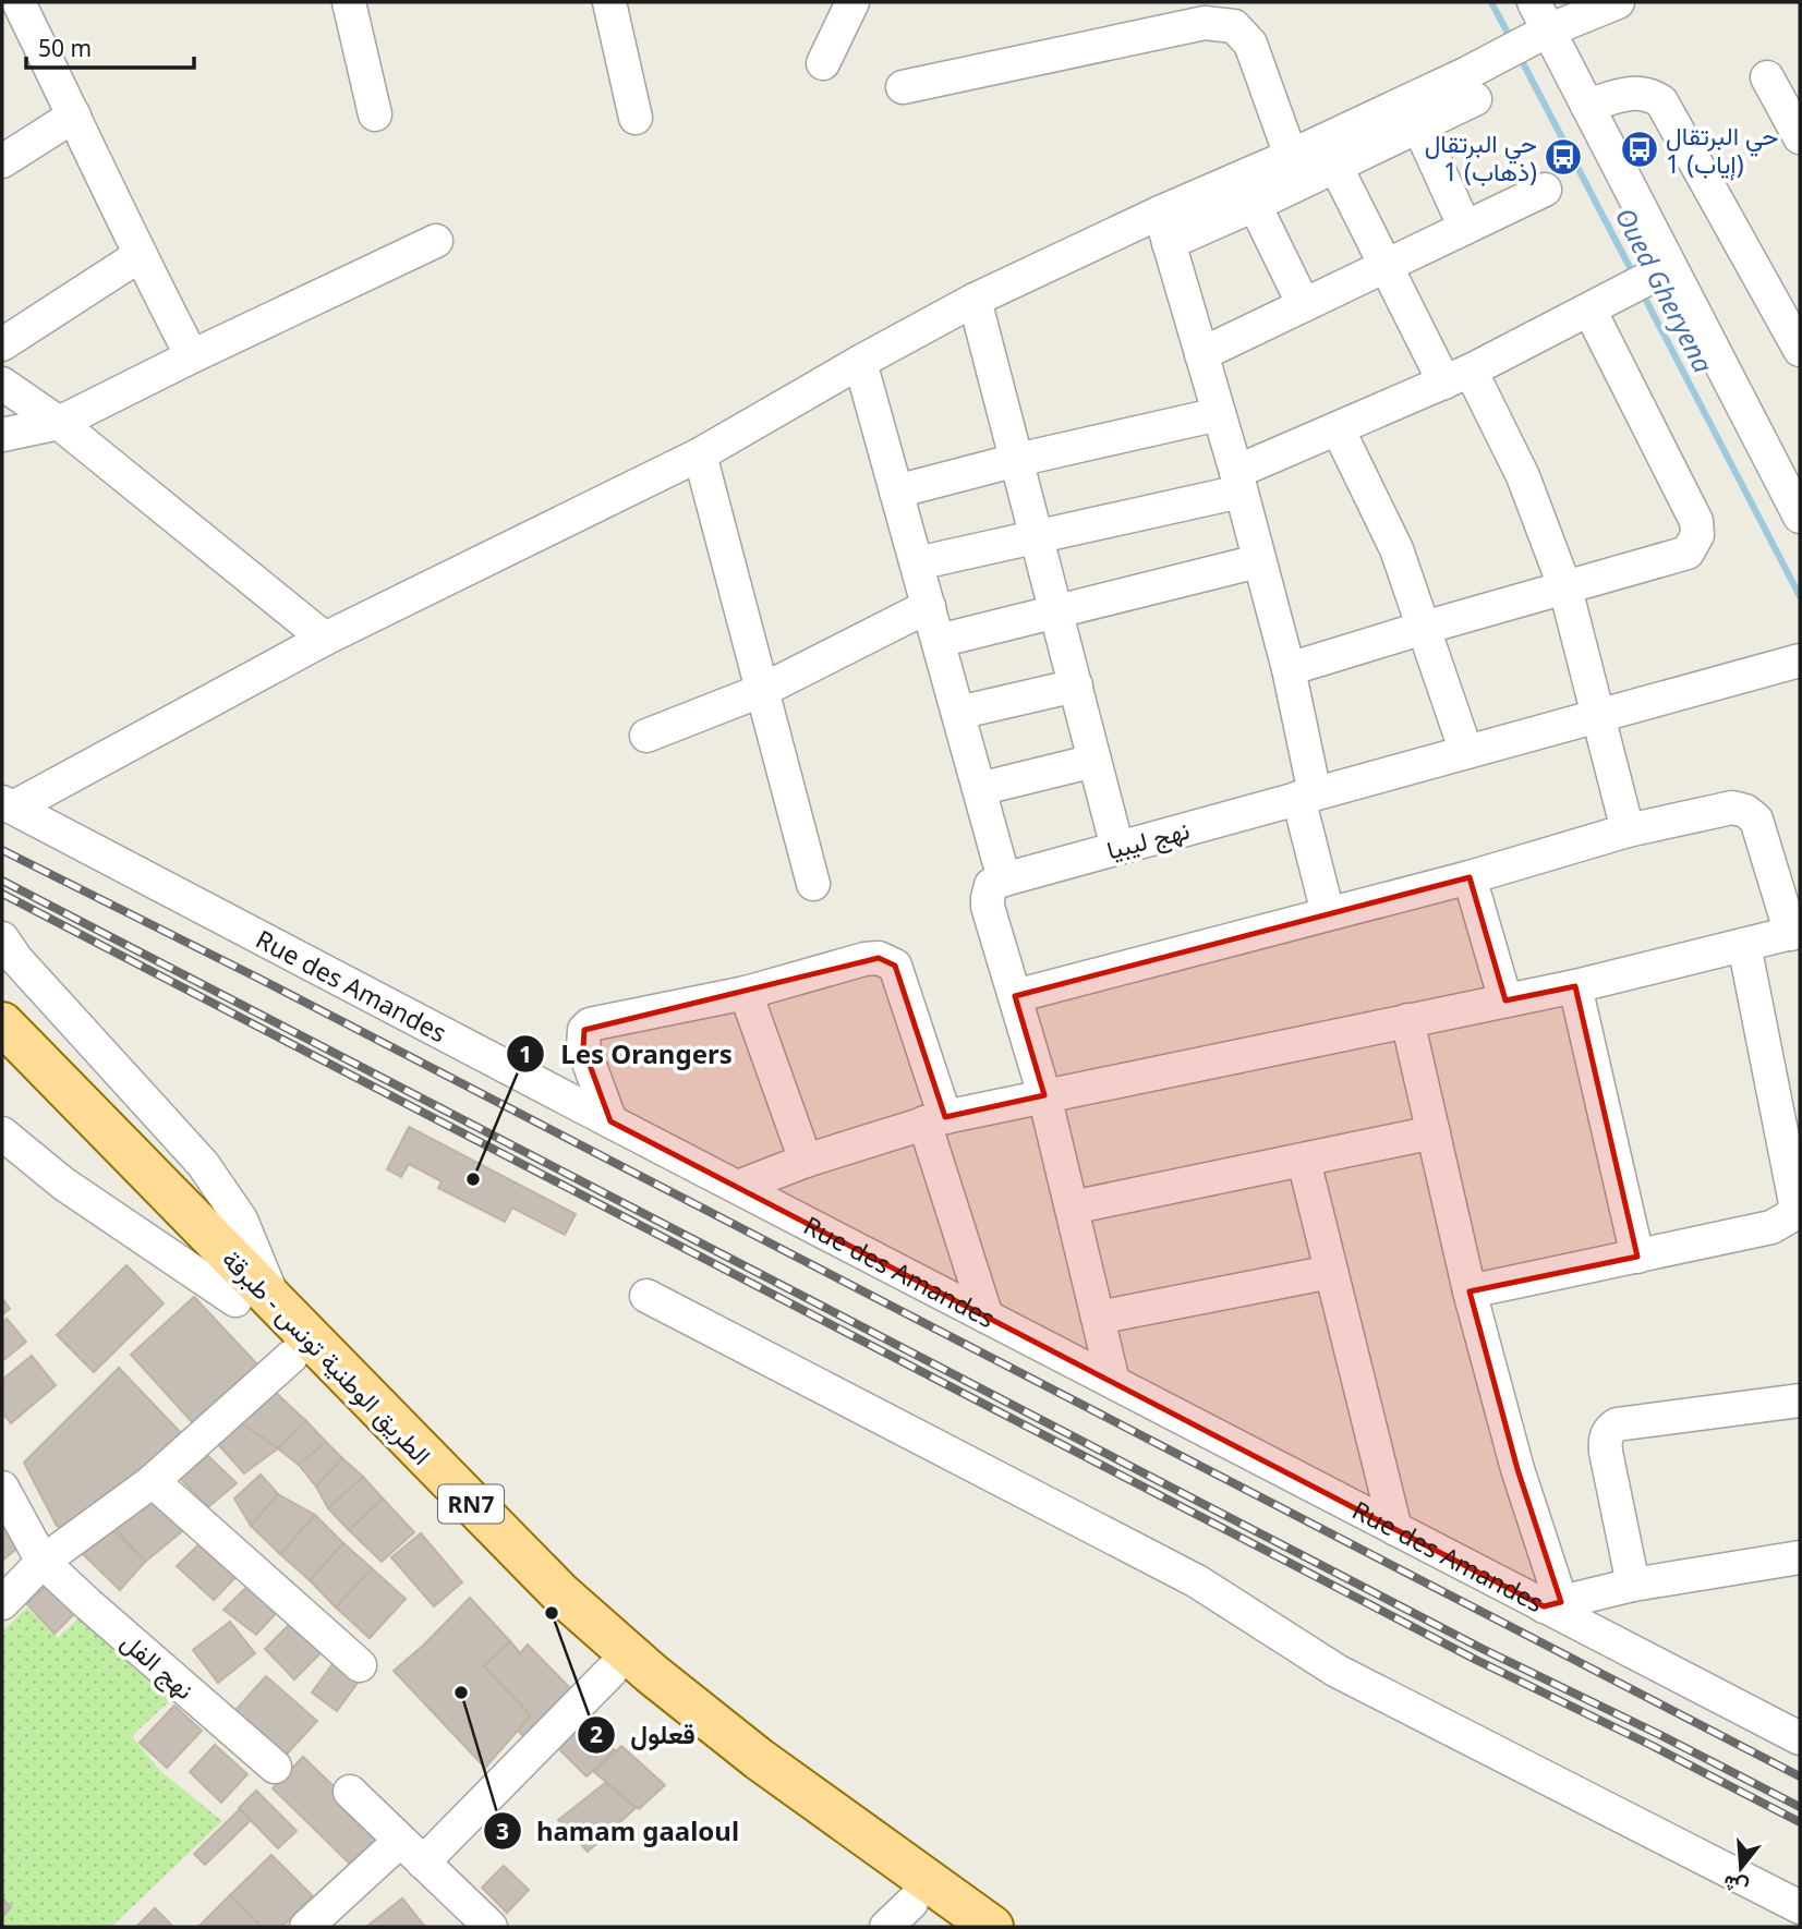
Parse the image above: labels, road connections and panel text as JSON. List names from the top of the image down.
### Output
{
  "streets": {
    "main road": ["الطريق الوطنية تونس - طبرقة", "RN7"],
    "street": ["نهج ليبيا", "Rue des Amandes", "نهج الفل"]
  },
  "water": ["Oued Gheryena"],
  "places": {
    "bus stop": ["حي البرتقال 1 (إياب)", "حي البرتقال 1 (ذهاب)"],
    "other": ["Les Orangers", "قعلول", "hamam gaaloul"]
  },
  "scale_bar": "50 m",
  "north": "bottom"
}
